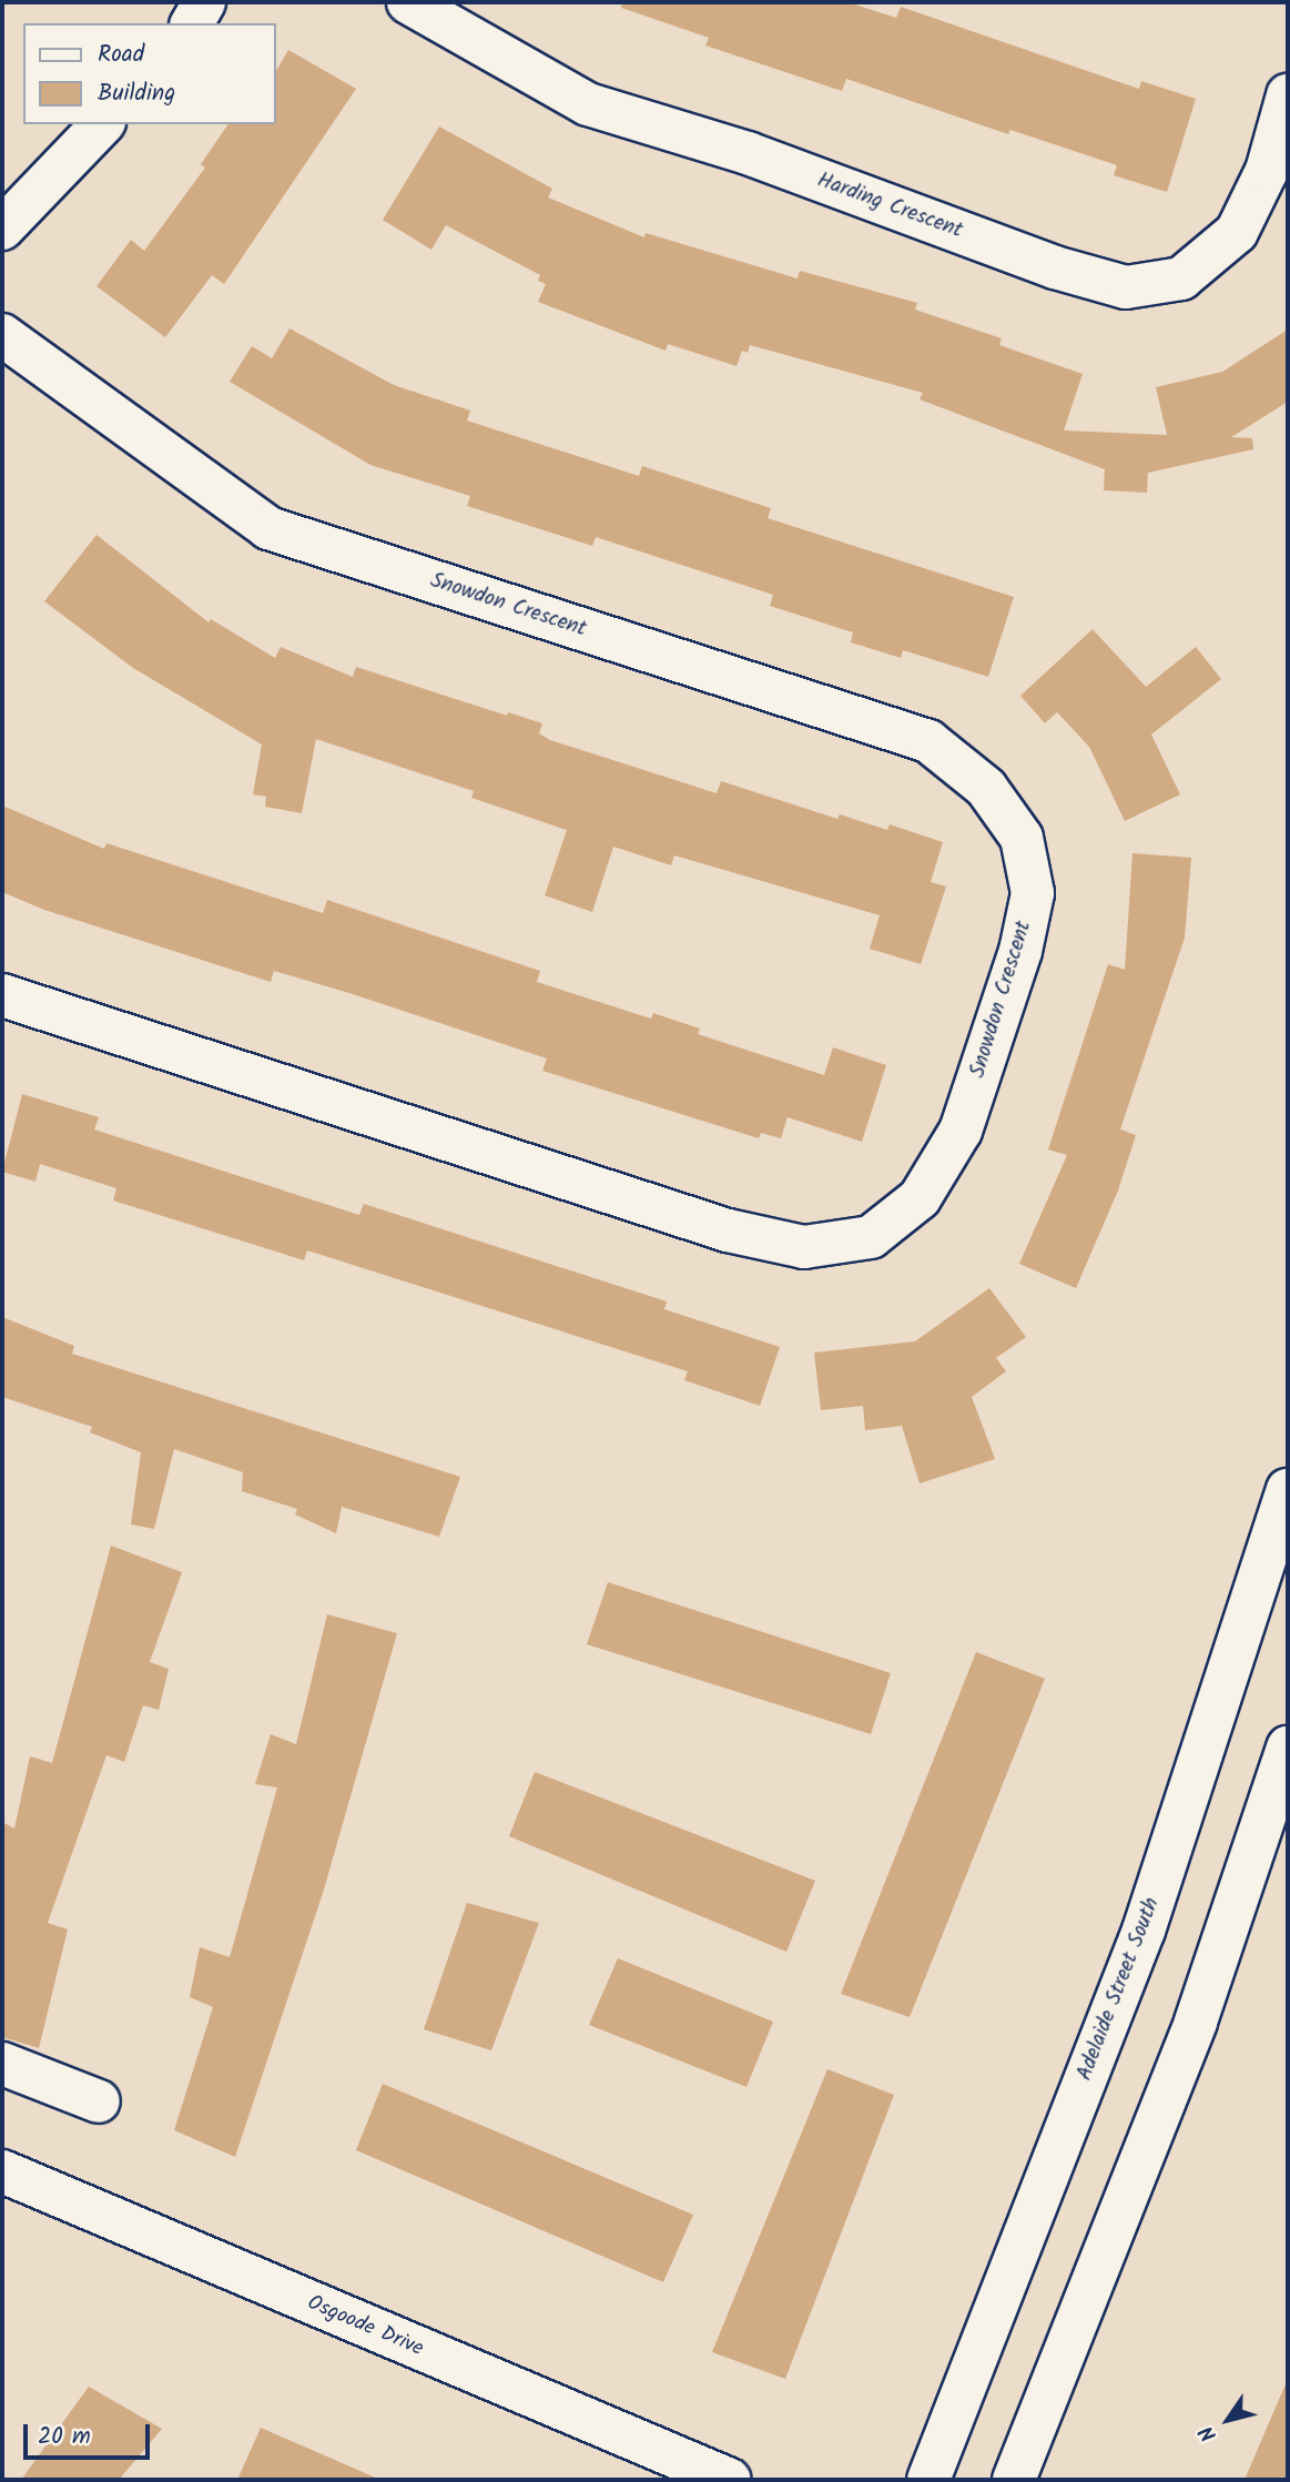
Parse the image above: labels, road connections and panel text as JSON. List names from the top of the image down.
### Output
{
  "streets": {
    "street": [
      "Harding Crescent",
      "Snowdon Crescent",
      "Adelaide Street South",
      "Osgoode Drive"
    ]
  },
  "legend": ["Road", "Building"],
  "scale_bar": "20 m",
  "north": "bottom left"
}
